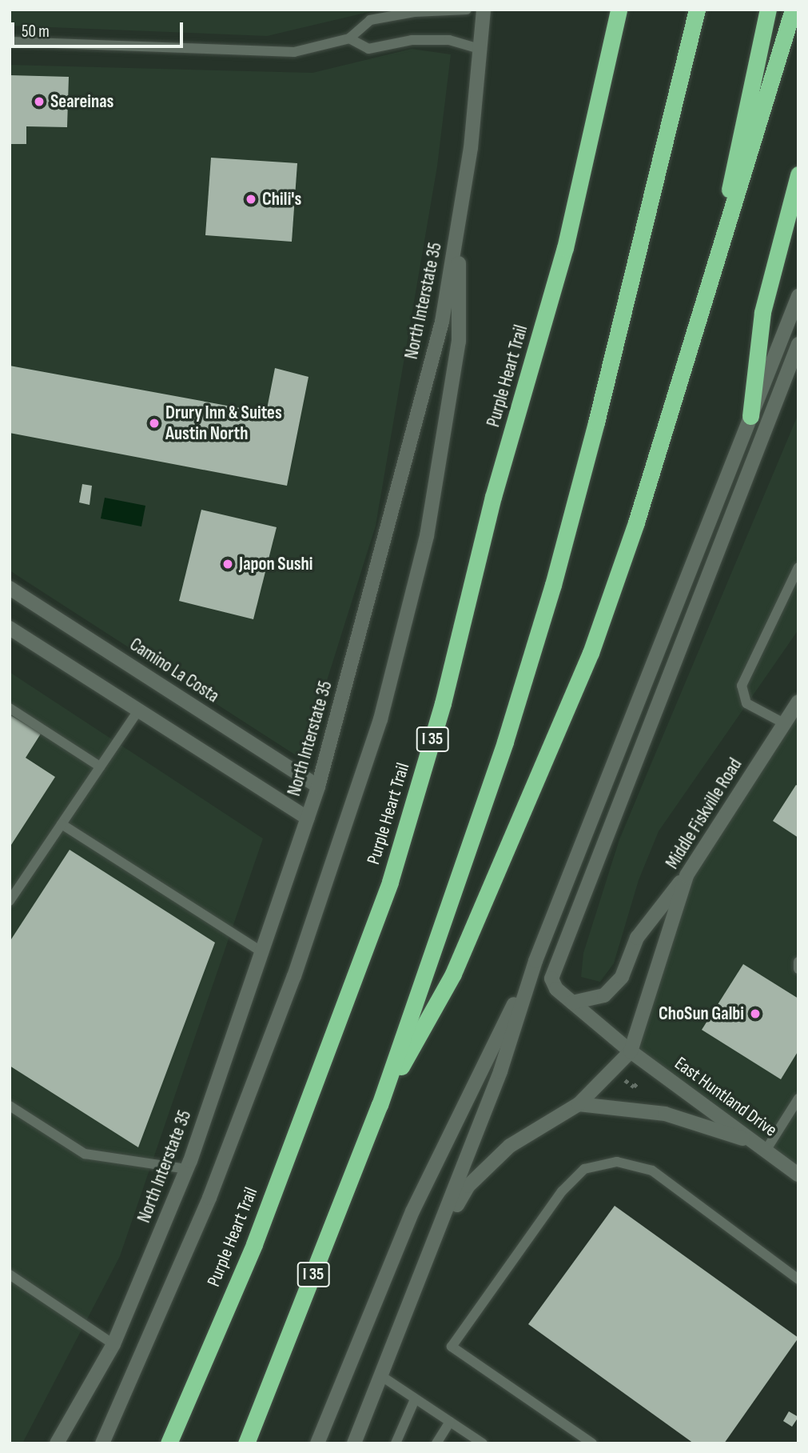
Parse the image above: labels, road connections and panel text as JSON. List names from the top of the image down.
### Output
{
  "streets": {
    "highway": ["Purple Heart Trail", "I 35"],
    "main road": [
      "North Interstate 35",
      "Camino La Costa",
      "Middle Fiskville Road",
      "East Huntland Drive"
    ]
  },
  "crossings": [
    ["North Interstate 35", "Camino La Costa"],
    ["Middle Fiskville Road", "East Huntland Drive"]
  ],
  "places": [
    "Seareinas",
    "Chili's",
    "Drury Inn & Suites Austin North",
    "Japon Sushi",
    "ChoSun Galbi"
  ],
  "scale_bar": "50 m"
}
